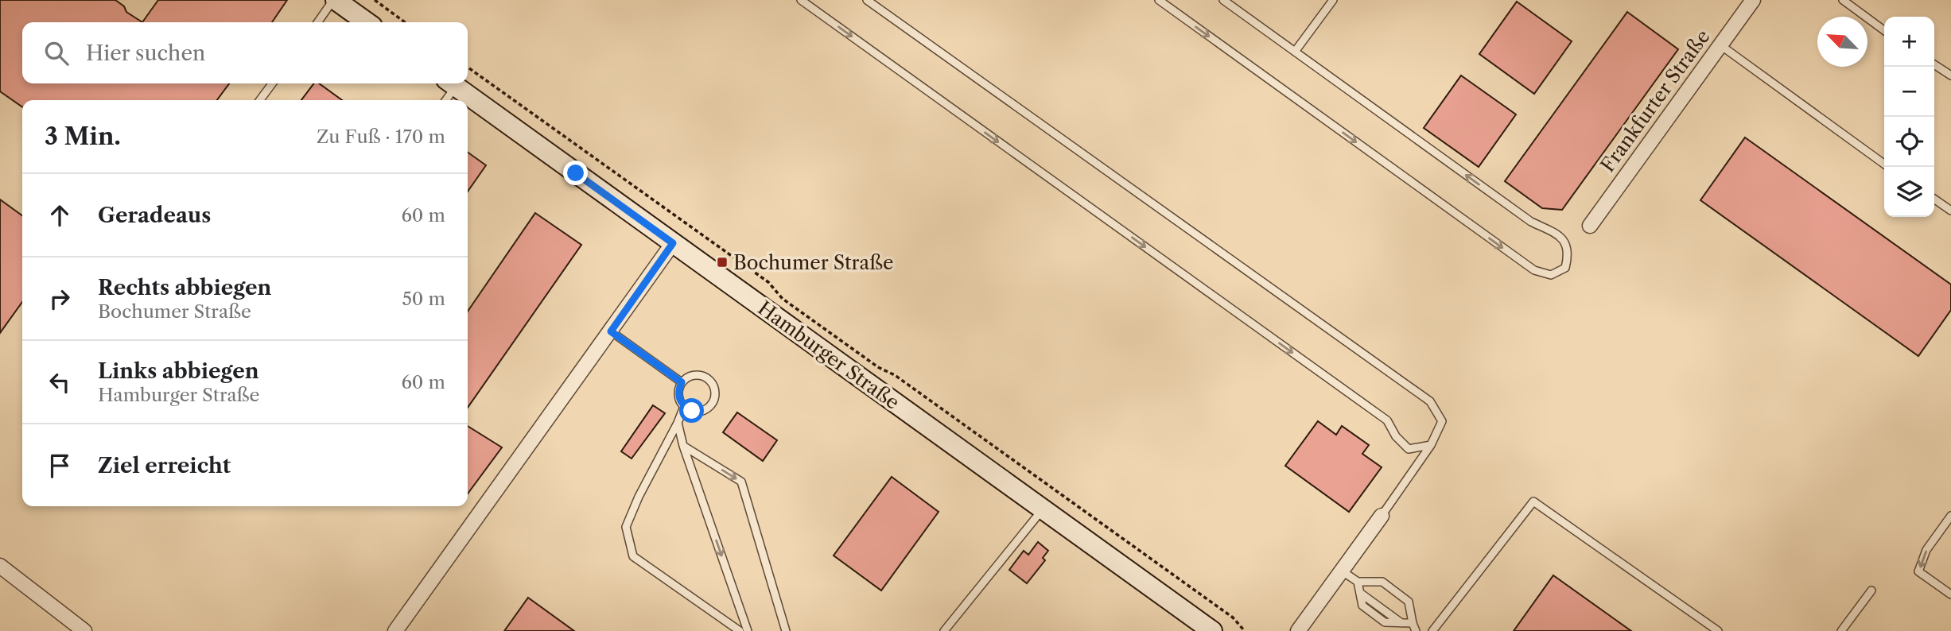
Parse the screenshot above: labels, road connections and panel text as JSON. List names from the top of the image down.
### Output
{
  "streets": {
    "street": ["Frankfurter Straße", "Hamburger Straße"]
  },
  "places": {
    "transit": ["Bochumer Straße"]
  },
  "north": "top left",
  "page": {
    "map_buttons": ["+", "−"],
    "search": "Hier suchen",
    "heading": ["3 Min.", "Zu Fuß · 170 m"],
    "list": [
      ["Geradeaus", "60 m"],
      ["Rechts abbiegen", "Bochumer Straße", "50 m"],
      ["Links abbiegen", "Hamburger Straße", "60 m"],
      "Ziel erreicht"
    ]
  }
}
